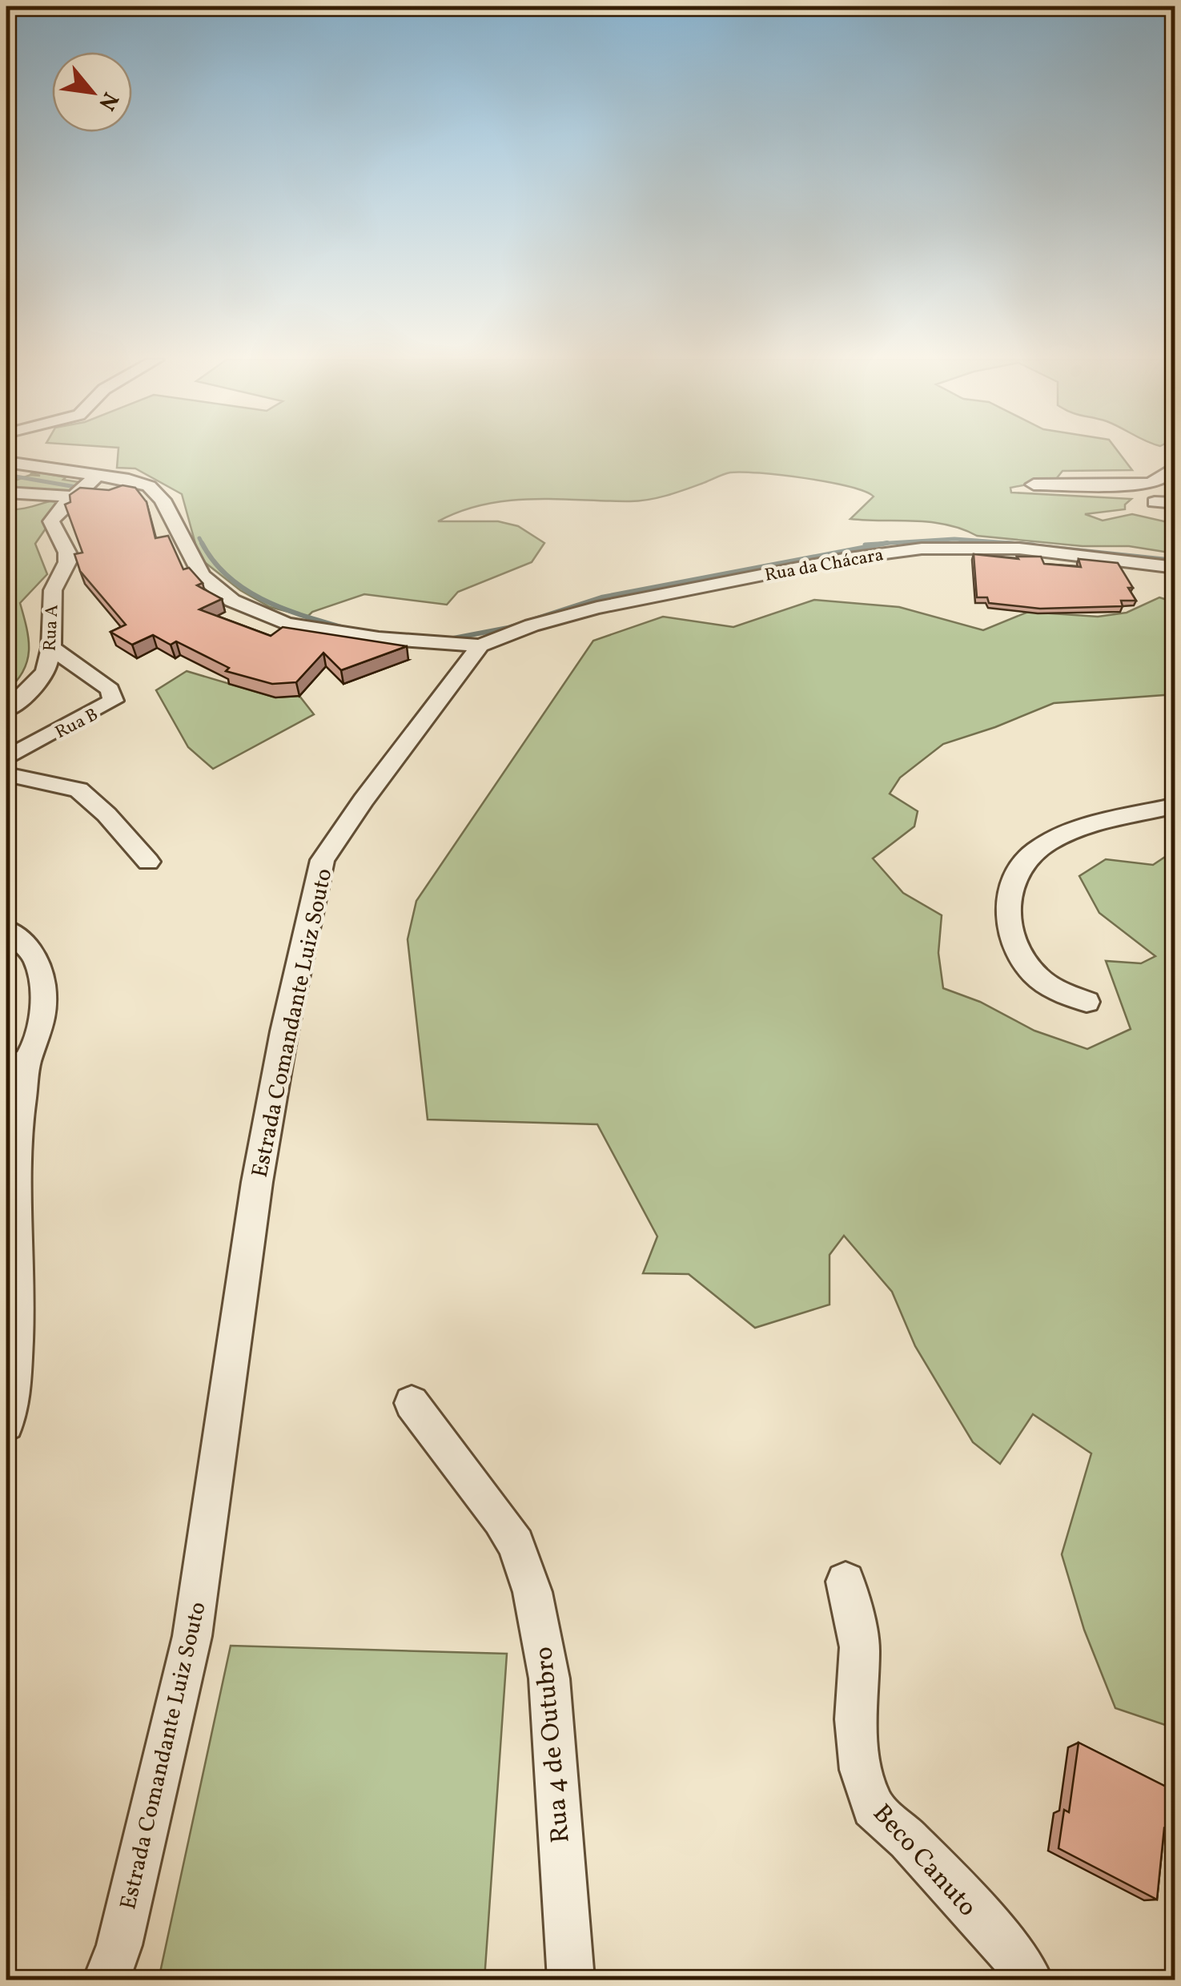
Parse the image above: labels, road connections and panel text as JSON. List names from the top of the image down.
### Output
{
  "streets": {
    "street": [
      "Rua da Chácara",
      "Rua A",
      "Rua B",
      "Estrada Comandante Luiz Souto",
      "Rua 4 de Outubro",
      "Beco Canuto"
    ]
  },
  "crossings": [
    ["Rua da Chácara", "Estrada Comandante Luiz Souto"],
    ["Rua A", "Rua B"]
  ],
  "north": "bottom right"
}
